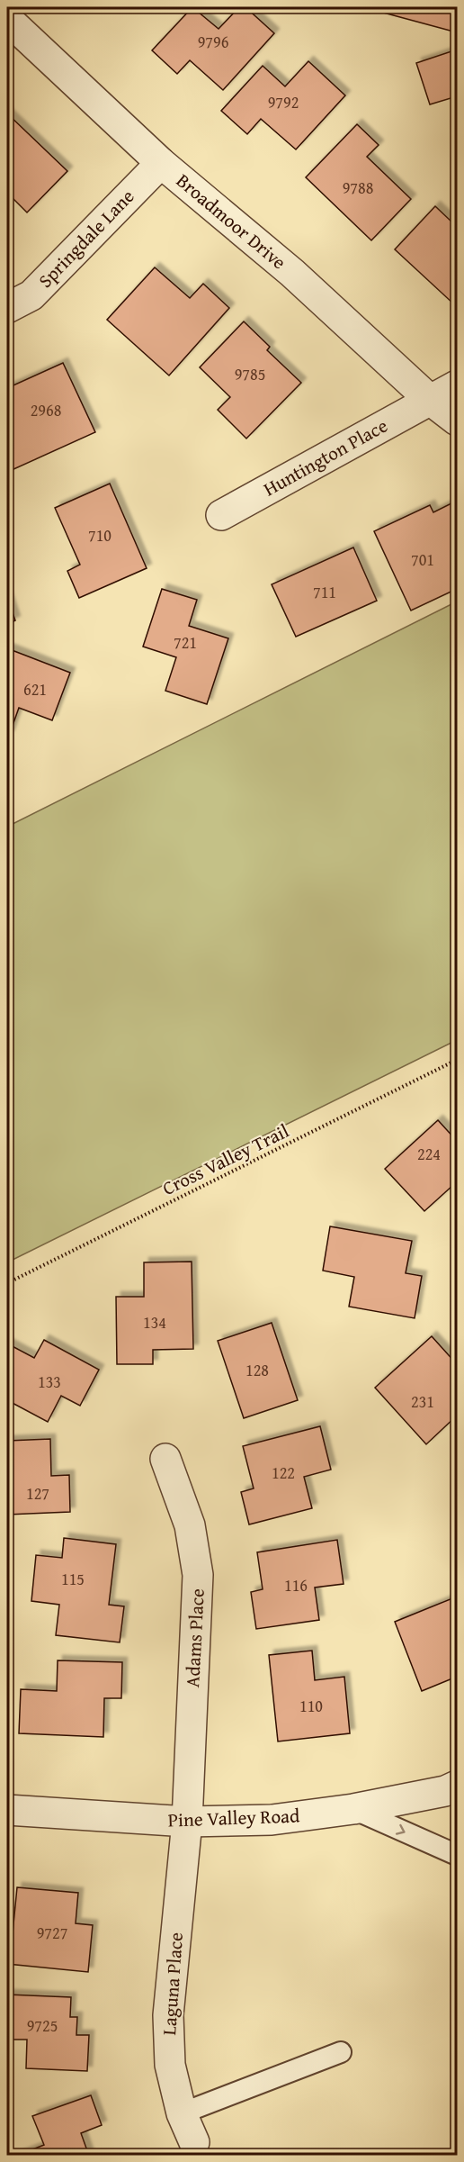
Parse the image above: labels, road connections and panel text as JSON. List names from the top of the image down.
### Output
{
  "streets": {
    "street": [
      "Broadmoor Drive",
      "Springdale Lane",
      "Huntington Place",
      "Adams Place",
      "Pine Valley Road",
      "Laguna Place"
    ],
    "path": ["Cross Valley Trail"]
  },
  "crossings": [
    ["Broadmoor Drive", "Springdale Lane"],
    ["Broadmoor Drive", "Huntington Place"],
    ["Adams Place", "Pine Valley Road"],
    ["Adams Place", "Laguna Place"],
    ["Pine Valley Road", "Laguna Place"]
  ],
  "house_numbers": [
    "9796",
    "9792",
    "9788",
    "9785",
    "2968",
    "710",
    "701",
    "711",
    "721",
    "621",
    "224",
    "134",
    "128",
    "133",
    "231",
    "122",
    "127",
    "115",
    "116",
    "110",
    "9727",
    "9725"
  ]
}
